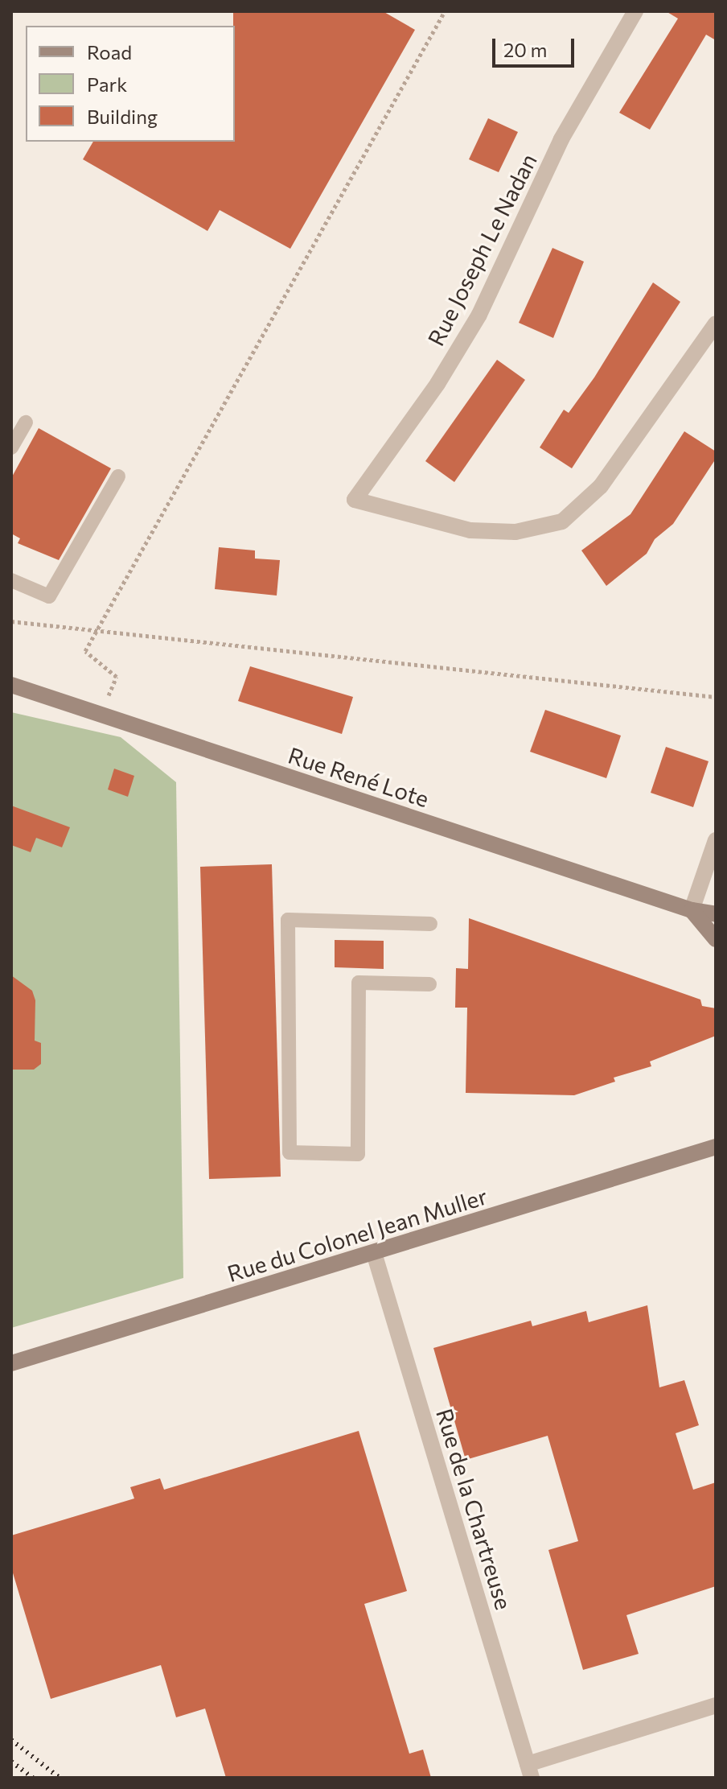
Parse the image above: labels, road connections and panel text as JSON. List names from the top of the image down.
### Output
{
  "streets": {
    "main road": ["Rue René Lote", "Rue du Colonel Jean Muller"],
    "street": ["Rue Joseph Le Nadan", "Rue de la Chartreuse"]
  },
  "crossings": [
    ["Rue du Colonel Jean Muller", "Rue de la Chartreuse"]
  ],
  "legend": ["Road", "Park", "Building"],
  "scale_bar": "20 m"
}
